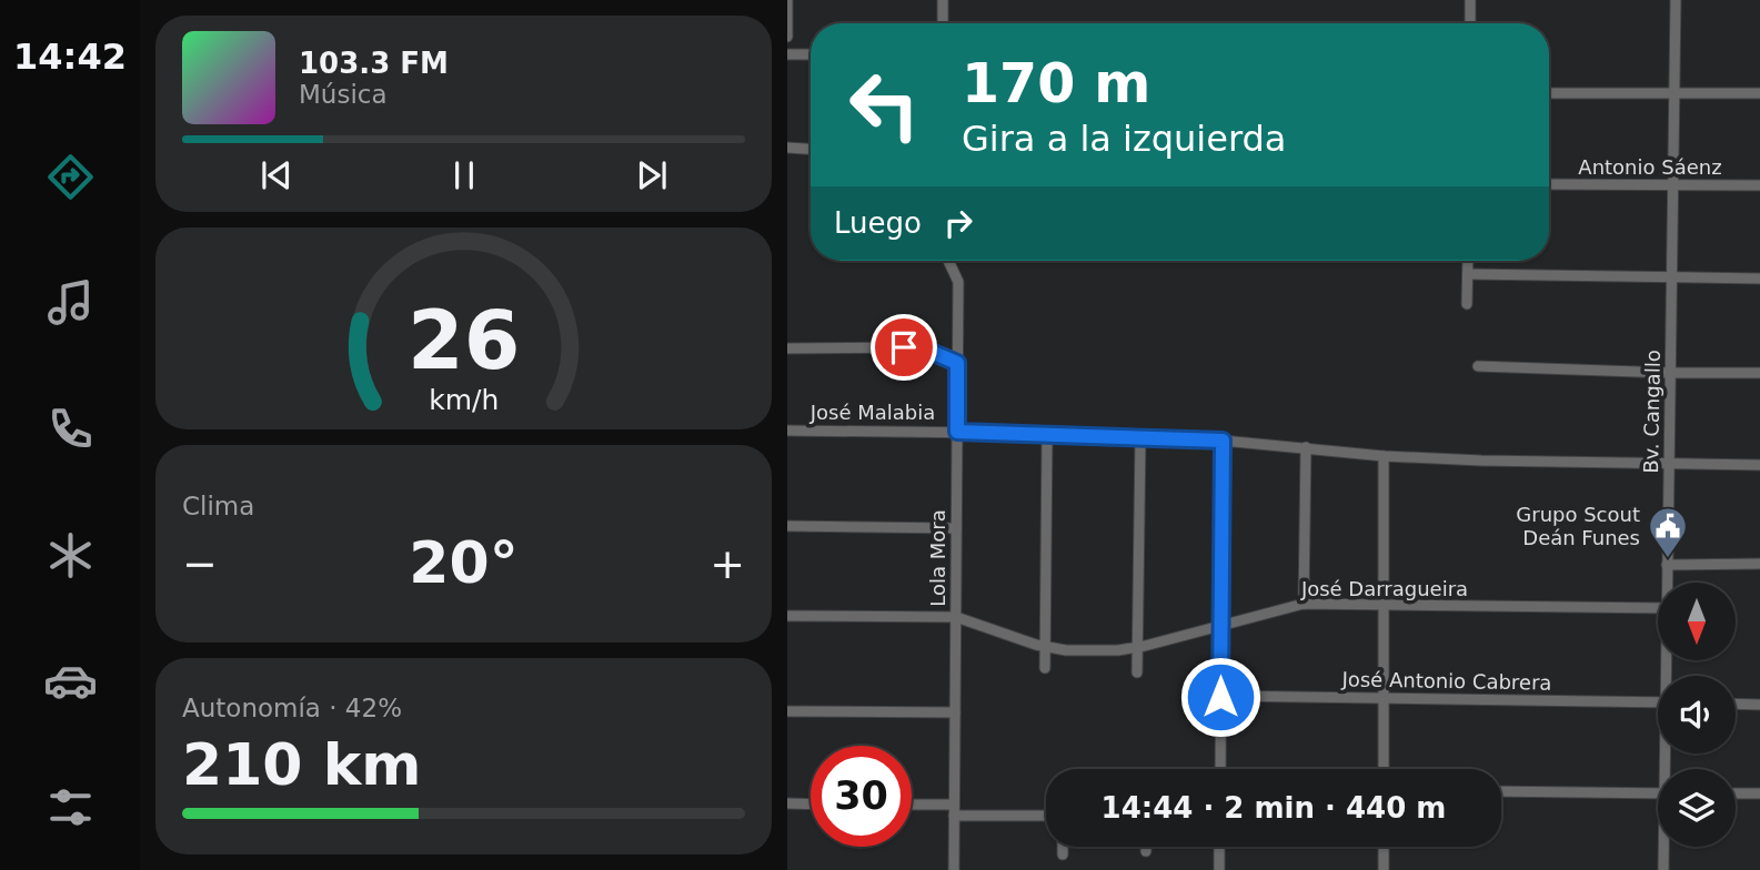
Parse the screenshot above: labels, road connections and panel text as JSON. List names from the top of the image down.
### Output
{
  "streets": {
    "street": [
      "Antonio Sáenz",
      "Bv. Cangallo",
      "José Malabia",
      "Lola Mora",
      "José Darragueira",
      "José Antonio Cabrera"
    ]
  },
  "crossings": [
    ["Antonio Sáenz", "Bv. Cangallo"],
    ["Bv. Cangallo", "José Malabia"],
    ["José Malabia", "Lola Mora"],
    ["Lola Mora", "José Darragueira"]
  ],
  "places": {
    "public building": ["Grupo Scout Deán Funes"]
  },
  "north": "bottom",
  "page": {
    "tabs": "14:42",
    "turn": ["170 m", "Gira a la izquierda"],
    "song": ["103.3 FM", "Música"],
    "then": "Luego",
    "tile": [
      "Clima",
      ["Autonomía · 42%", "210 km"]
    ],
    "heat": ["−", "20°", "+"],
    "limit": "30",
    "trip": "14:44 · 2 min · 440 m",
    "gauge": ["26", "km/h"]
  }
}
